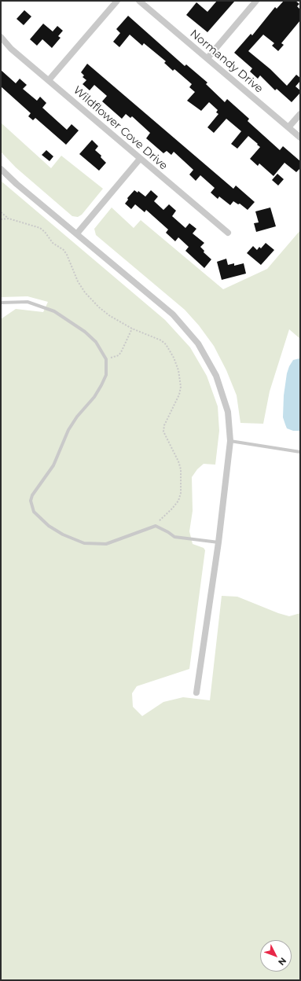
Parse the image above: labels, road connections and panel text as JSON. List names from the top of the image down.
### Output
{
  "streets": {
    "street": ["Normandy Drive", "Wildflower Cove Drive"]
  },
  "north": "bottom right"
}
